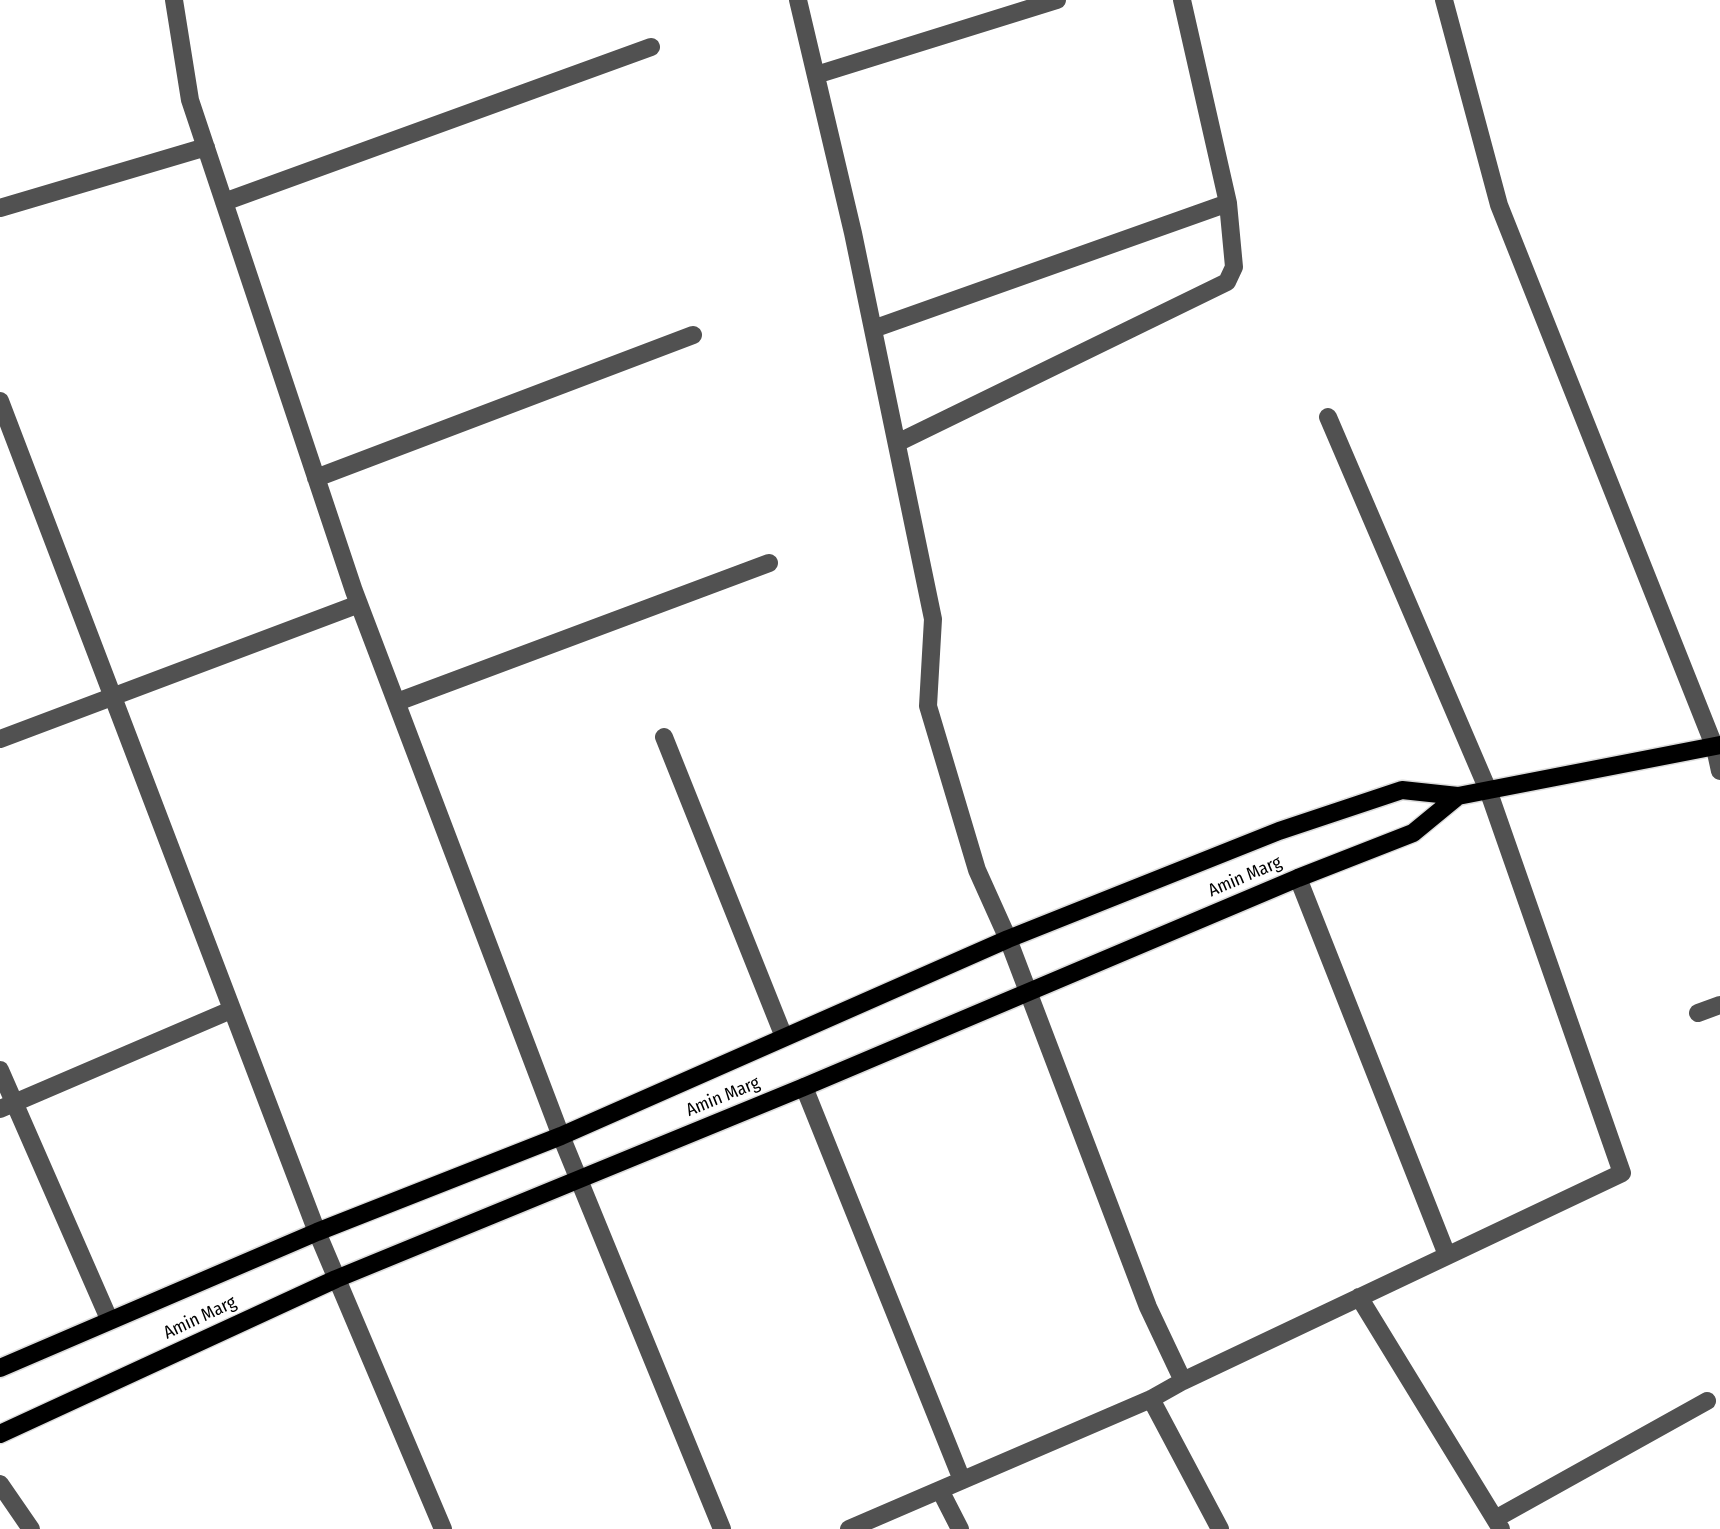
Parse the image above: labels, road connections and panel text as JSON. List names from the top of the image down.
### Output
{
  "streets": {
    "main road": ["Amin Marg"]
  }
}
